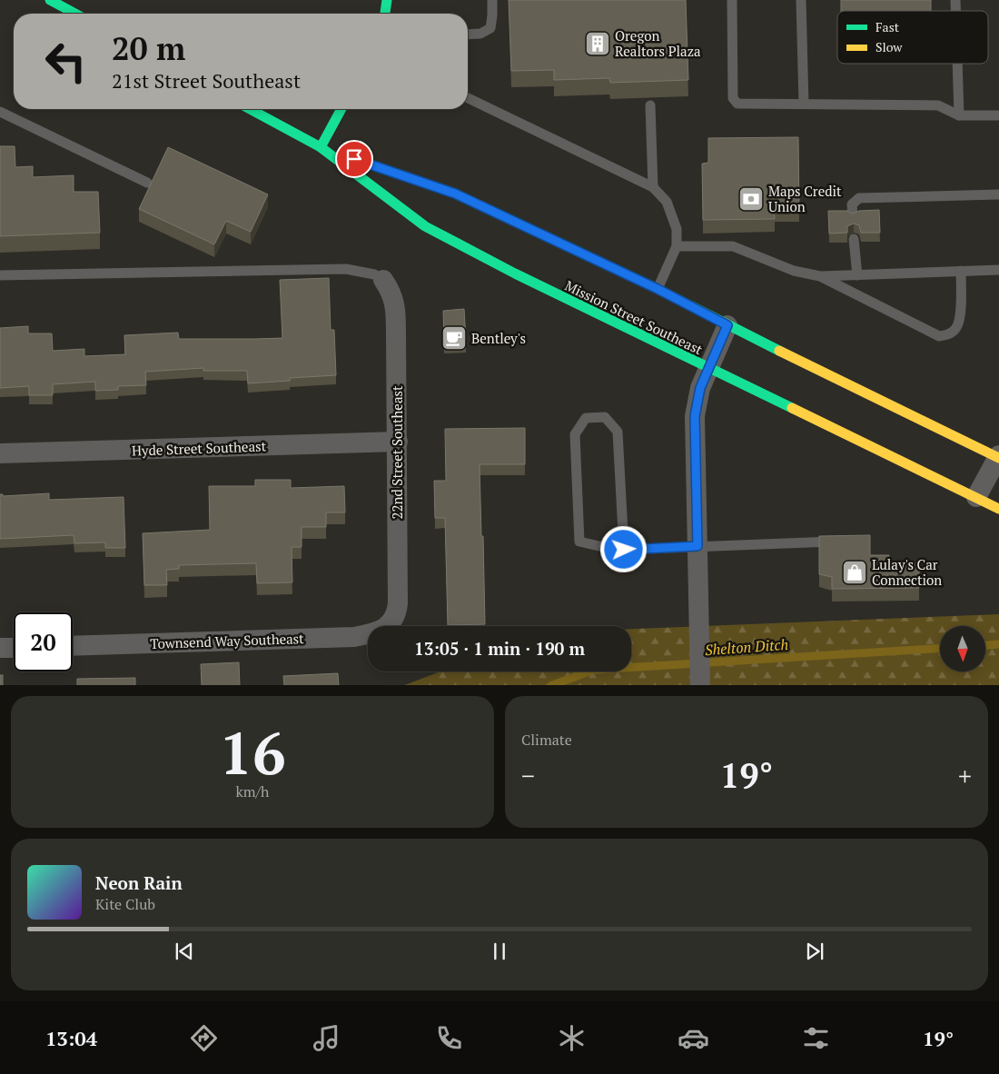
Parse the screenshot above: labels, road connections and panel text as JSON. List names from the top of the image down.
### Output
{
  "streets": {
    "main road": ["Mission Street Southeast"],
    "street": ["Hyde Street Southeast", "22nd Street Southeast", "Townsend Way Southeast"]
  },
  "crossings": [
    ["Hyde Street Southeast", "22nd Street Southeast"],
    ["22nd Street Southeast", "Townsend Way Southeast"]
  ],
  "water": ["Shelton Ditch"],
  "places": {
    "building": ["Oregon Realtors Plaza"],
    "bank": ["Maps Credit Union"],
    "cafe": ["Bentley's"],
    "shop": ["Lulay's Car Connection"]
  },
  "legend": ["Fast", "Slow"],
  "north": "bottom",
  "page": {
    "turn": ["20 m", "21st Street Southeast"],
    "limit": "20",
    "trip": "13:05 · 1 min · 190 m",
    "tile": [
      ["16", "km/h"],
      "Climate"
    ],
    "heat": ["−", "19°", "+"],
    "song": ["Neon Rain", "Kite Club"],
    "tabs": ["13:04", "19°"]
  }
}
